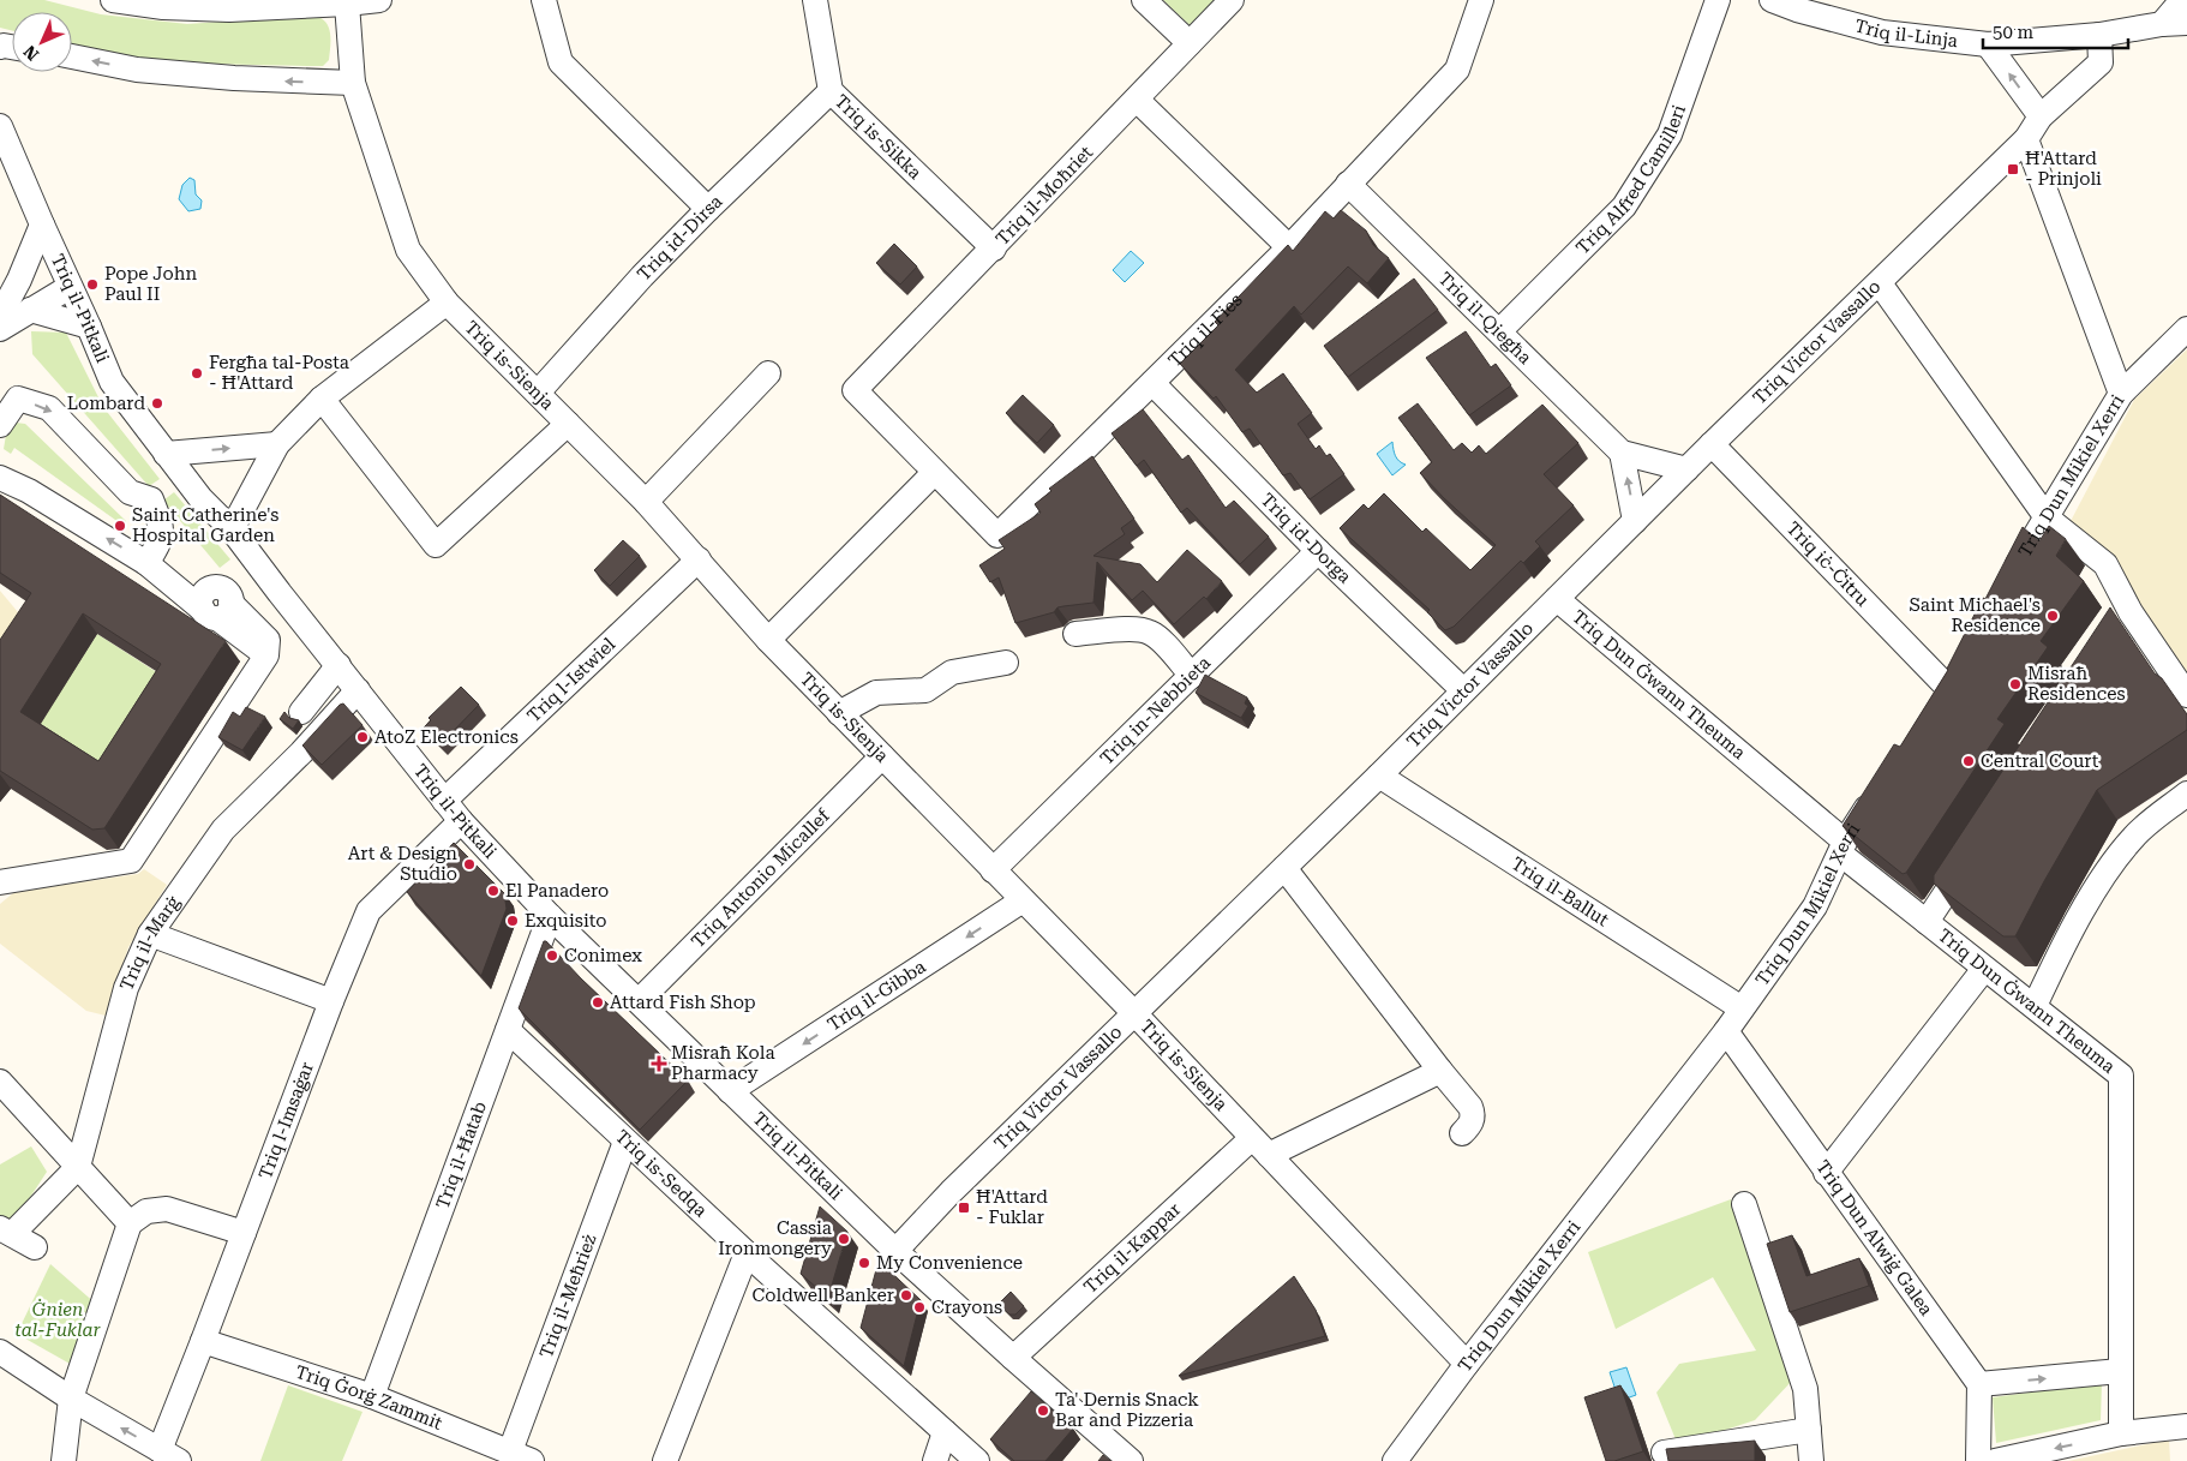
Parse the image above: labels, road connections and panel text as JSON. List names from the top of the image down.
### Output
{
  "streets": {
    "street": [
      "Triq il-Linja",
      "Triq is-Sikka",
      "Triq Alfred Camilleri",
      "Triq il-Moħriet",
      "Triq id-Dirsa",
      "Triq il-Pitkali",
      "Triq il-Qiegħa",
      "Triq il-Fies",
      "Triq Victor Vassallo",
      "Triq is-Sienja",
      "Triq Dun Mikiel Xerri",
      "Triq id-Dorga",
      "Triq iċ-Ċitru",
      "Triq l-Istwiel",
      "Triq Dun Ġwann Theuma",
      "Triq in-Nebbieta",
      "Triq Antonio Micallef",
      "Triq il-Ballut",
      "Triq il-Marġ",
      "Triq il-Gibba",
      "Triq l-Imsaġar",
      "Triq il-Ħatab",
      "Triq is-Sedqa",
      "Triq Dun Alwiġ Galea",
      "Triq il-Kappar",
      "Triq il-Meħrież",
      "Triq Ġorġ Zammit"
    ]
  },
  "crossings": [
    ["Triq il-Linja", "Triq Victor Vassallo"],
    ["Triq is-Sikka", "Triq il-Moħriet"],
    ["Triq is-Sikka", "Triq id-Dirsa"],
    ["Triq Alfred Camilleri", "Triq il-Qiegħa"],
    ["Triq il-Moħriet", "Triq il-Fies"],
    ["Triq id-Dirsa", "Triq is-Sienja"],
    ["Triq il-Pitkali", "Triq Victor Vassallo"],
    ["Triq il-Pitkali", "Triq l-Istwiel"],
    ["Triq il-Pitkali", "Triq Antonio Micallef"],
    ["Triq il-Pitkali", "Triq il-Marġ"],
    ["Triq il-Pitkali", "Triq il-Gibba"],
    ["Triq il-Pitkali", "Triq l-Imsaġar"],
    ["Triq il-Pitkali", "Triq il-Ħatab"],
    ["Triq il-Pitkali", "Triq il-Kappar"],
    ["Triq il-Qiegħa", "Triq il-Fies"],
    ["Triq il-Fies", "Triq id-Dorga"],
    ["Triq Victor Vassallo", "Triq is-Sienja"],
    ["Triq Victor Vassallo", "Triq id-Dorga"],
    ["Triq Victor Vassallo", "Triq iċ-Ċitru"],
    ["Triq Victor Vassallo", "Triq Dun Ġwann Theuma"],
    ["Triq Victor Vassallo", "Triq il-Ballut"],
    ["Triq is-Sienja", "Triq Dun Mikiel Xerri"],
    ["Triq is-Sienja", "Triq l-Istwiel"],
    ["Triq is-Sienja", "Triq in-Nebbieta"],
    ["Triq is-Sienja", "Triq Antonio Micallef"],
    ["Triq is-Sienja", "Triq il-Gibba"],
    ["Triq is-Sienja", "Triq il-Kappar"],
    ["Triq Dun Mikiel Xerri", "Triq Dun Ġwann Theuma"],
    ["Triq Dun Mikiel Xerri", "Triq il-Ballut"],
    ["Triq Dun Mikiel Xerri", "Triq Dun Alwiġ Galea"],
    ["Triq id-Dorga", "Triq in-Nebbieta"],
    ["Triq l-Imsaġar", "Triq Ġorġ Zammit"],
    ["Triq il-Ħatab", "Triq is-Sedqa"],
    ["Triq il-Ħatab", "Triq Ġorġ Zammit"],
    ["Triq is-Sedqa", "Triq il-Meħrież"],
    ["Triq il-Meħrież", "Triq Ġorġ Zammit"]
  ],
  "one_way": ["Triq il-Gibba"],
  "parks": ["Ġnien tal-Fuklar"],
  "places": {
    "transit": ["Ħ'Attard - Prinjoli", "Ħ'Attard - Fuklar"],
    "other": [
      "Pope John Paul II",
      "Fergħa tal-Posta - Ħ'Attard",
      "Lombard",
      "Saint Catherine's Hospital Garden",
      "Saint Michael's Residence",
      "Misraħ Residences",
      "AtoZ Electronics",
      "Central Court",
      "Art & Design Studio",
      "El Panadero",
      "Exquisito",
      "Conimex",
      "Attard Fish Shop",
      "Cassia Ironmongery",
      "My Convenience",
      "Coldwell Banker",
      "Crayons",
      "Ta' Dernis Snack Bar and Pizzeria"
    ],
    "health": ["Misraħ Kola Pharmacy"]
  },
  "scale_bar": "50 m",
  "north": "bottom left"
}
